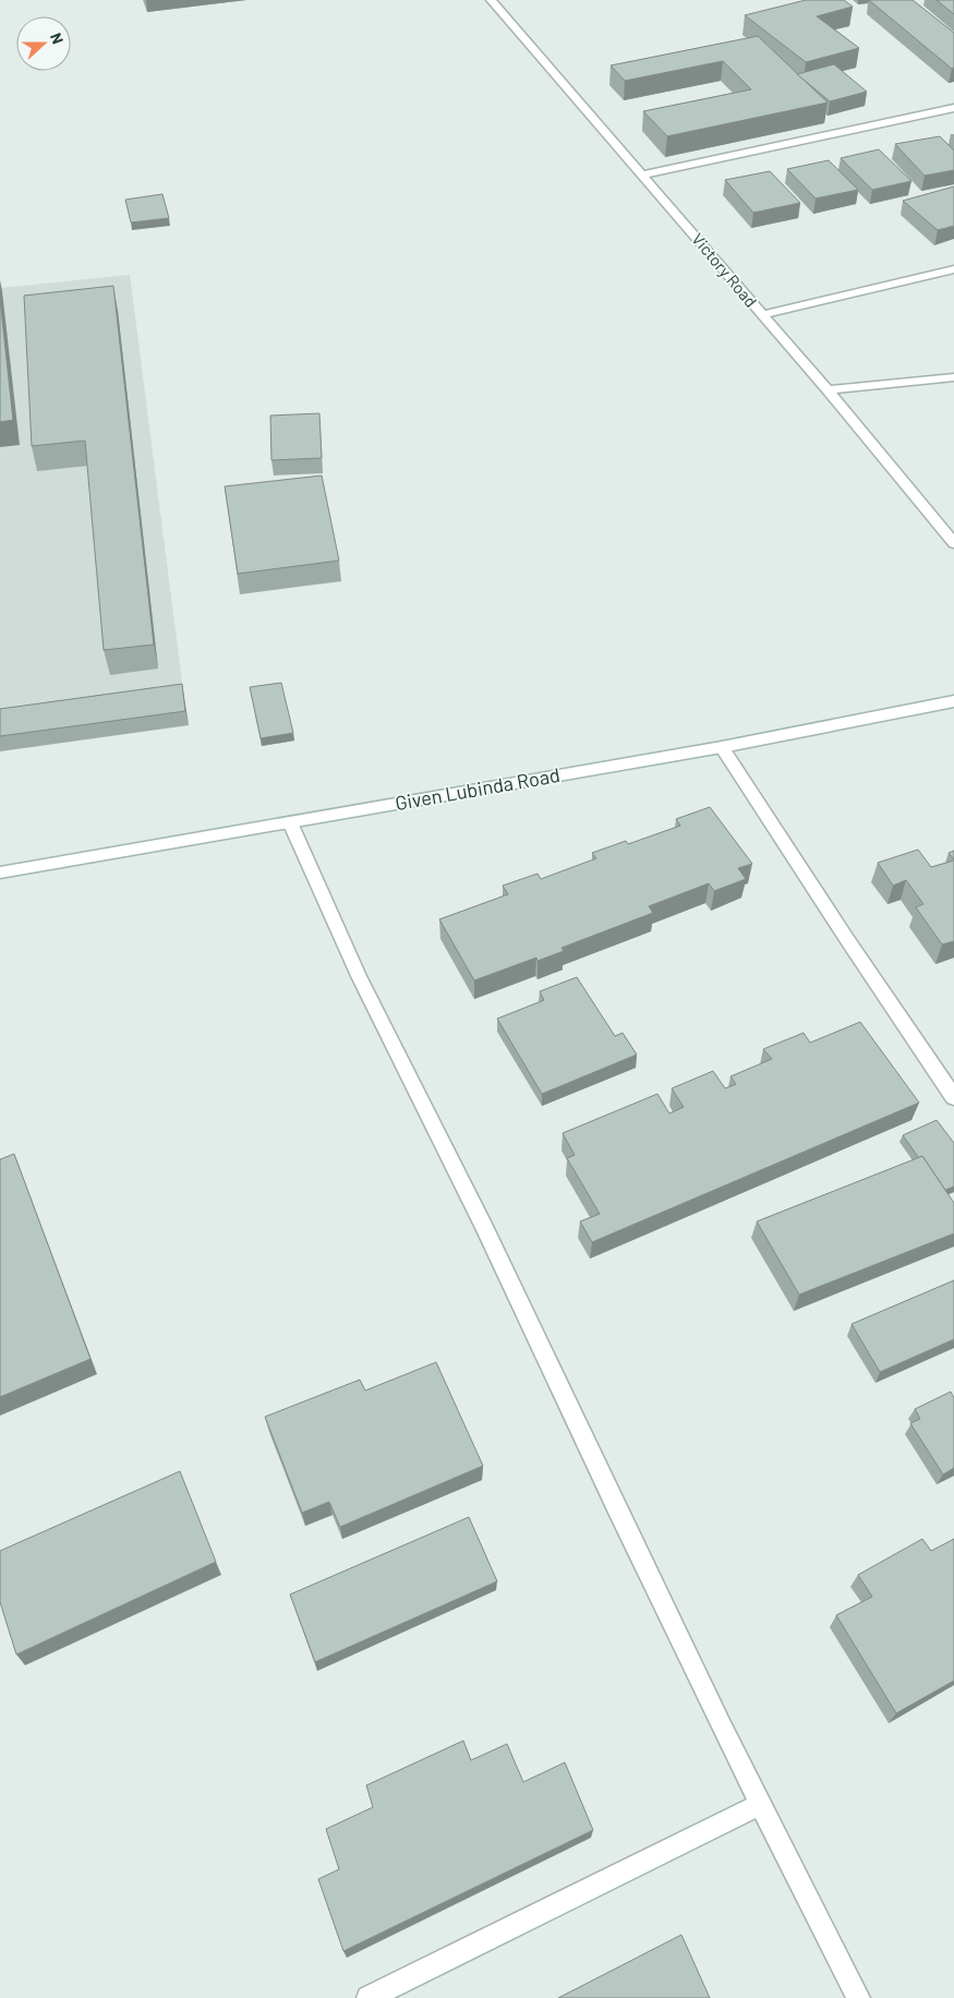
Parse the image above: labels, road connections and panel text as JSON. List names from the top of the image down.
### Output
{
  "streets": {
    "street": ["Victory Road", "Given Lubinda Road"]
  },
  "north": "right"
}
